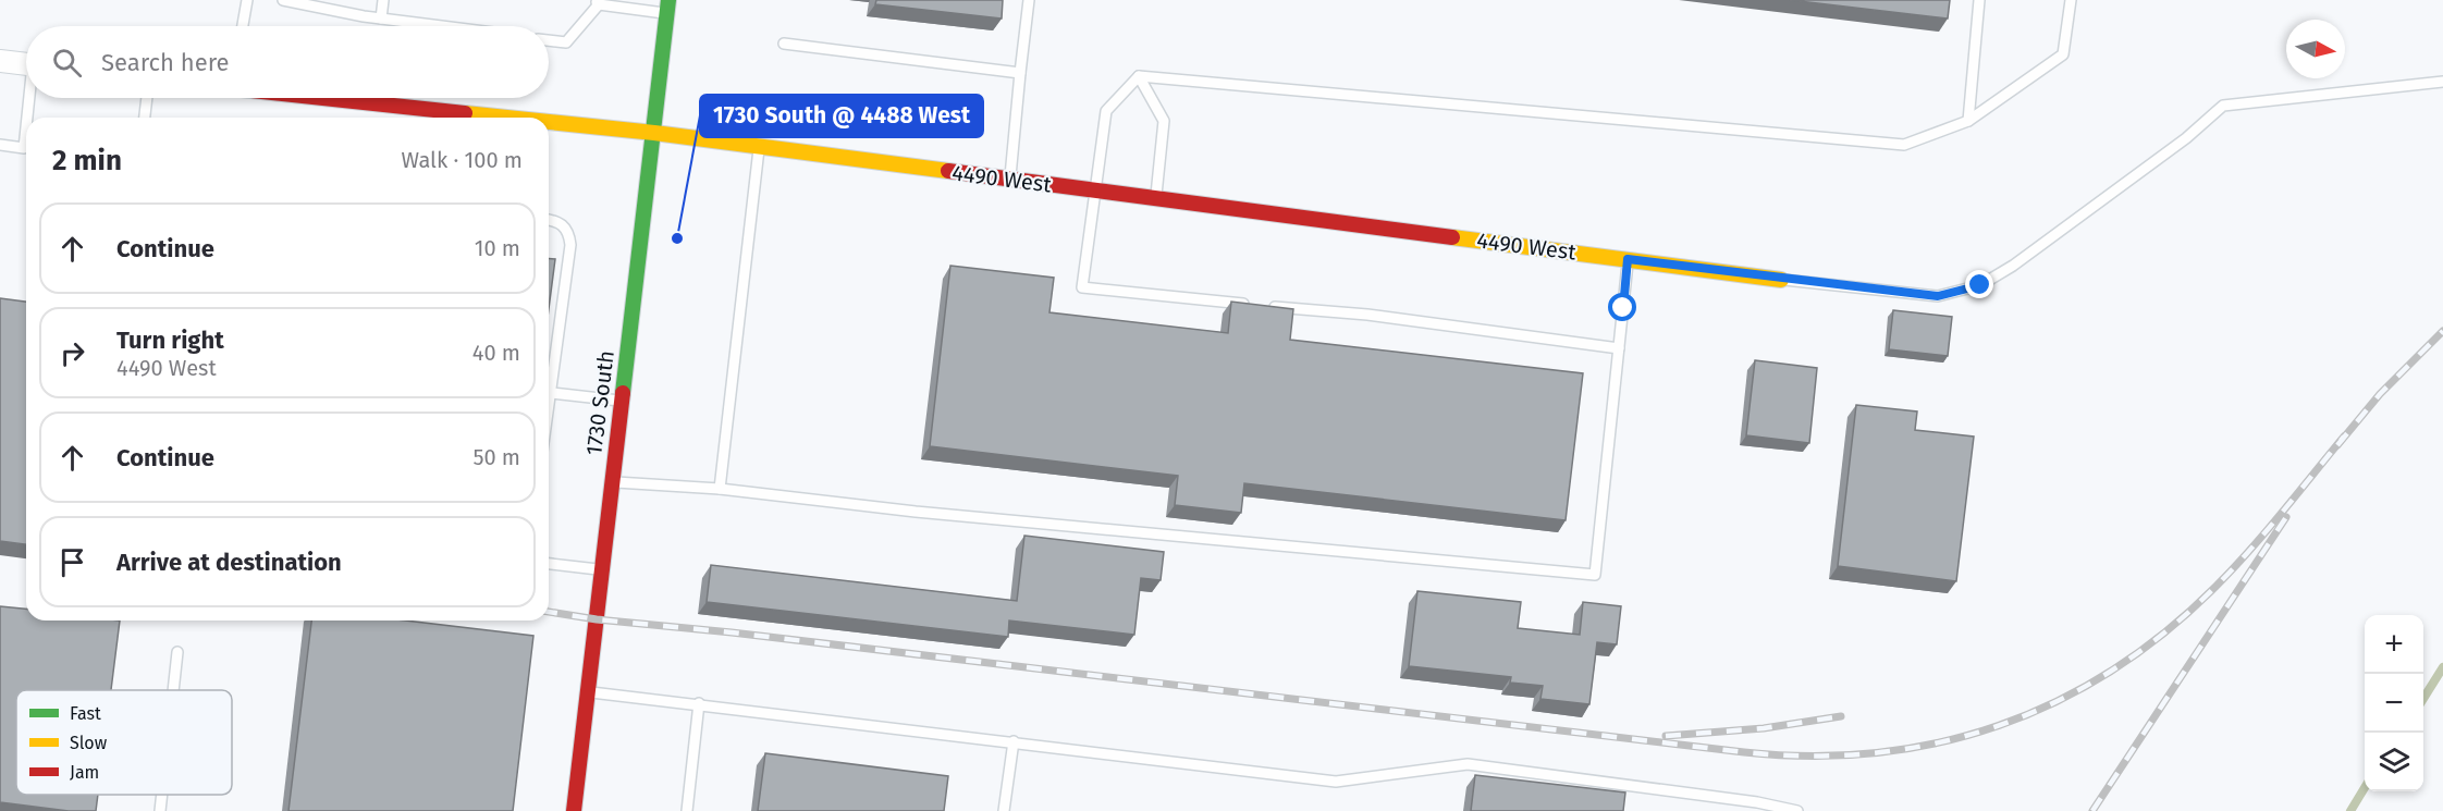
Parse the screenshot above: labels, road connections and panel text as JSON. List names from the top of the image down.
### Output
{
  "streets": {
    "street": ["4490 West", "1730 South"]
  },
  "crossings": [
    ["4490 West", "1730 South"]
  ],
  "places": ["1730 South @ 4488 West"],
  "legend": ["Fast", "Slow", "Jam"],
  "north": "right",
  "page": {
    "search": "Search here",
    "heading": ["2 min", "Walk · 100 m"],
    "list": [
      ["Continue", "10 m"],
      ["Turn right", "4490 West", "40 m"],
      ["Continue", "50 m"],
      "Arrive at destination"
    ],
    "map_buttons": ["+", "−"]
  }
}
